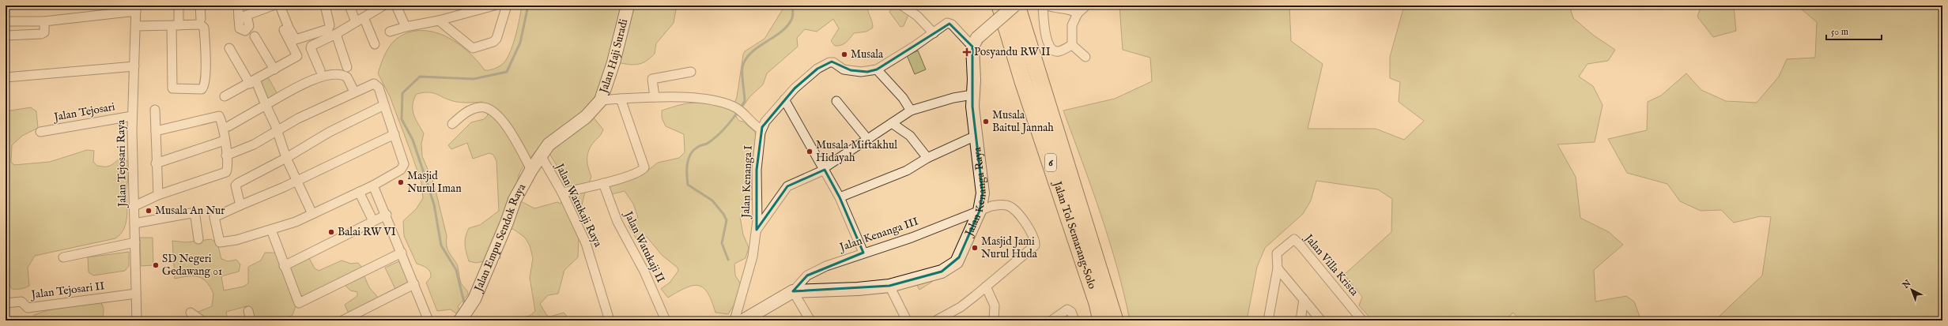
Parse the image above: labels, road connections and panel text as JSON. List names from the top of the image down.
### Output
{
  "streets": {
    "highway": ["6", "Jalan Tol Semarang–Solo"],
    "street": [
      "Jalan Haji Suradi",
      "Jalan Tejosari",
      "Jalan Tejosari Raya",
      "Jalan Kenanga I",
      "Jalan Kenanga Raya",
      "Jalan Watukaji Raya",
      "Jalan Kenanga III",
      "Jalan Empu Sendok Raya",
      "Jalan Watukaji II",
      "Jalan Villa Krista",
      "Jalan Tejosari II"
    ]
  },
  "crossings": [
    ["Jalan Haji Suradi", "Jalan Watukaji Raya"],
    ["Jalan Haji Suradi", "Jalan Empu Sendok Raya"],
    ["Jalan Tejosari", "Jalan Tejosari Raya"],
    ["Jalan Tejosari Raya", "Jalan Tejosari II"],
    ["Jalan Kenanga I", "Jalan Kenanga Raya"],
    ["Jalan Kenanga Raya", "Jalan Kenanga III"],
    ["Jalan Watukaji Raya", "Jalan Empu Sendok Raya"]
  ],
  "places": {
    "health": ["Posyandu RW II"],
    "other": [
      "Musala",
      "Musala Baitul Jannah",
      "Musala Miftakhul Hidayah",
      "Masjid Nurul Iman",
      "Musala An Nur",
      "Balai RW VI",
      "Masjid Jami Nurul Huda",
      "SD Negeri Gedawang 01"
    ]
  },
  "scale_bar": "50 m",
  "north": "top left"
}
